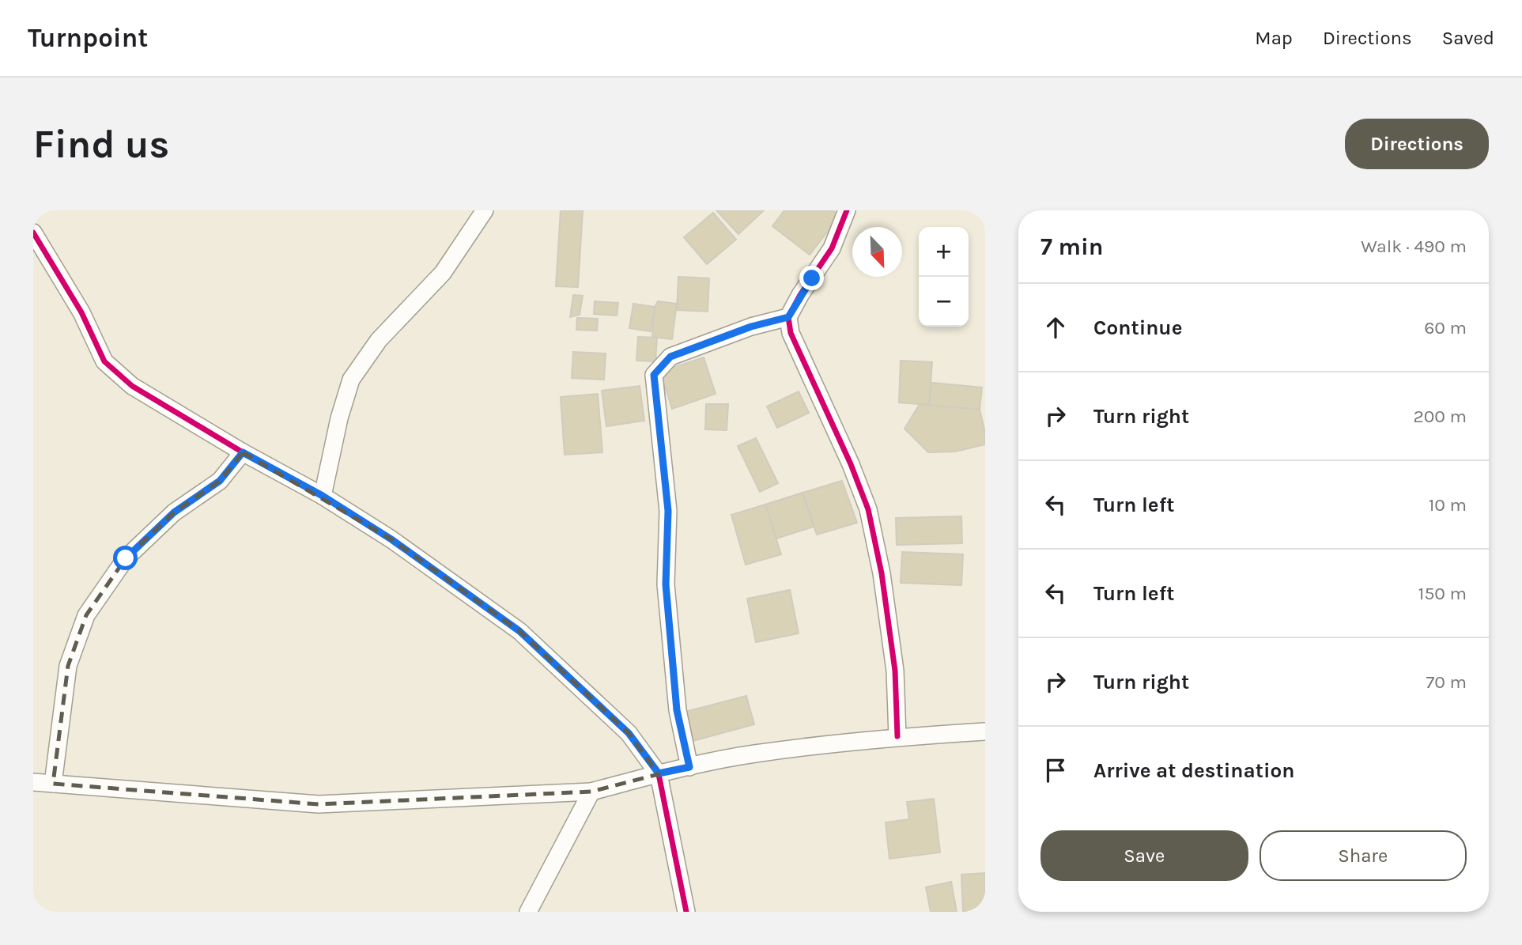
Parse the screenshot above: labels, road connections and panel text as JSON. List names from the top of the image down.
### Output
{
  "north": "bottom right",
  "page": {
    "header": "Turnpoint",
    "nav": ["Map", "Directions", "Saved"],
    "buttons": [
      "Directions",
      ["Save", "Share"]
    ],
    "title": "Find us",
    "heading": ["7 min", "Walk · 490 m"],
    "map_buttons": ["+", "−"],
    "list": [
      ["Continue", "60 m"],
      ["Turn right", "200 m"],
      ["Turn left", "10 m"],
      ["Turn left", "150 m"],
      ["Turn right", "70 m"],
      "Arrive at destination"
    ]
  }
}
